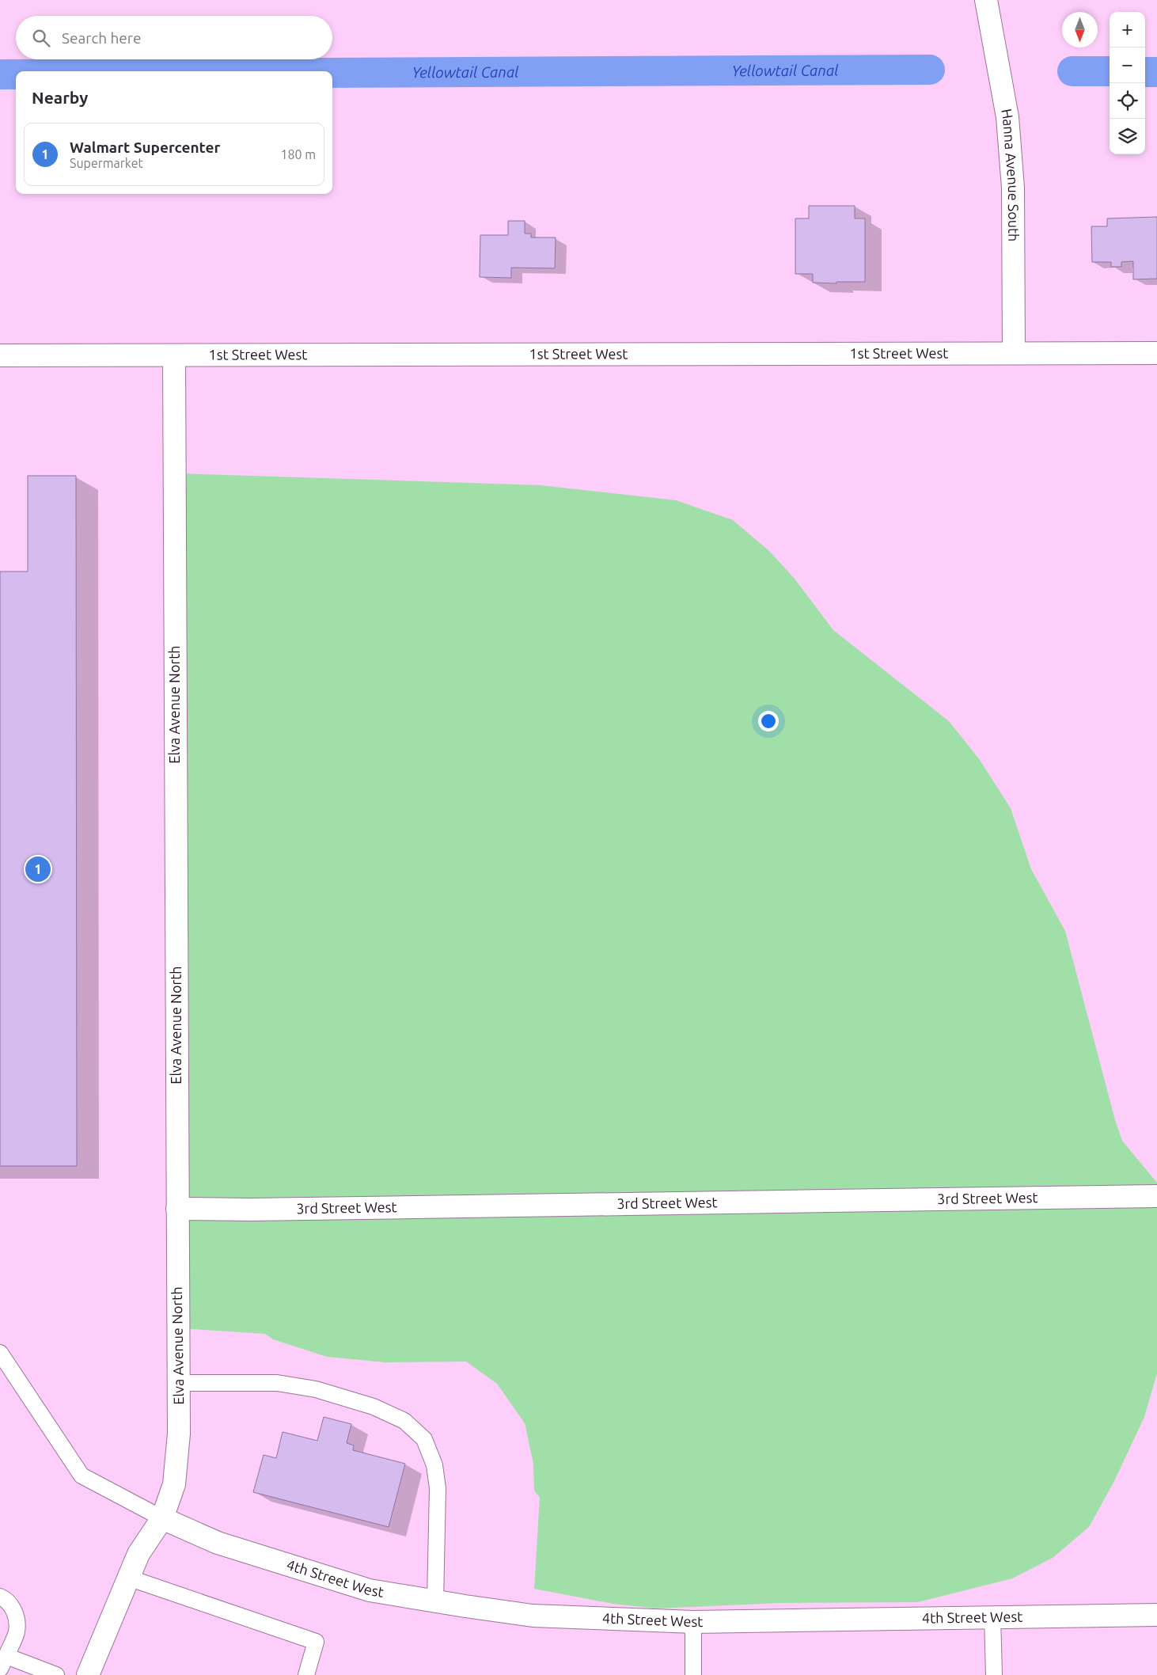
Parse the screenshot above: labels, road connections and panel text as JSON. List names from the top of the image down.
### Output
{
  "streets": {
    "street": [
      "Hanna Avenue South",
      "1st Street West",
      "Elva Avenue North",
      "3rd Street West",
      "4th Street West"
    ]
  },
  "crossings": [
    ["Hanna Avenue South", "1st Street West"],
    ["1st Street West", "Elva Avenue North"],
    ["Elva Avenue North", "3rd Street West"],
    ["Elva Avenue North", "4th Street West"]
  ],
  "water": ["Yellowtail Canal"],
  "north": "bottom",
  "page": {
    "map_buttons": ["+", "−"],
    "search": "Search here",
    "heading": "Nearby",
    "list": [
      {
        "mark": "1",
        "name": "Walmart Supercenter",
        "note": "Supermarket",
        "value": "180 m"
      }
    ],
    "pins": "1"
  }
}
